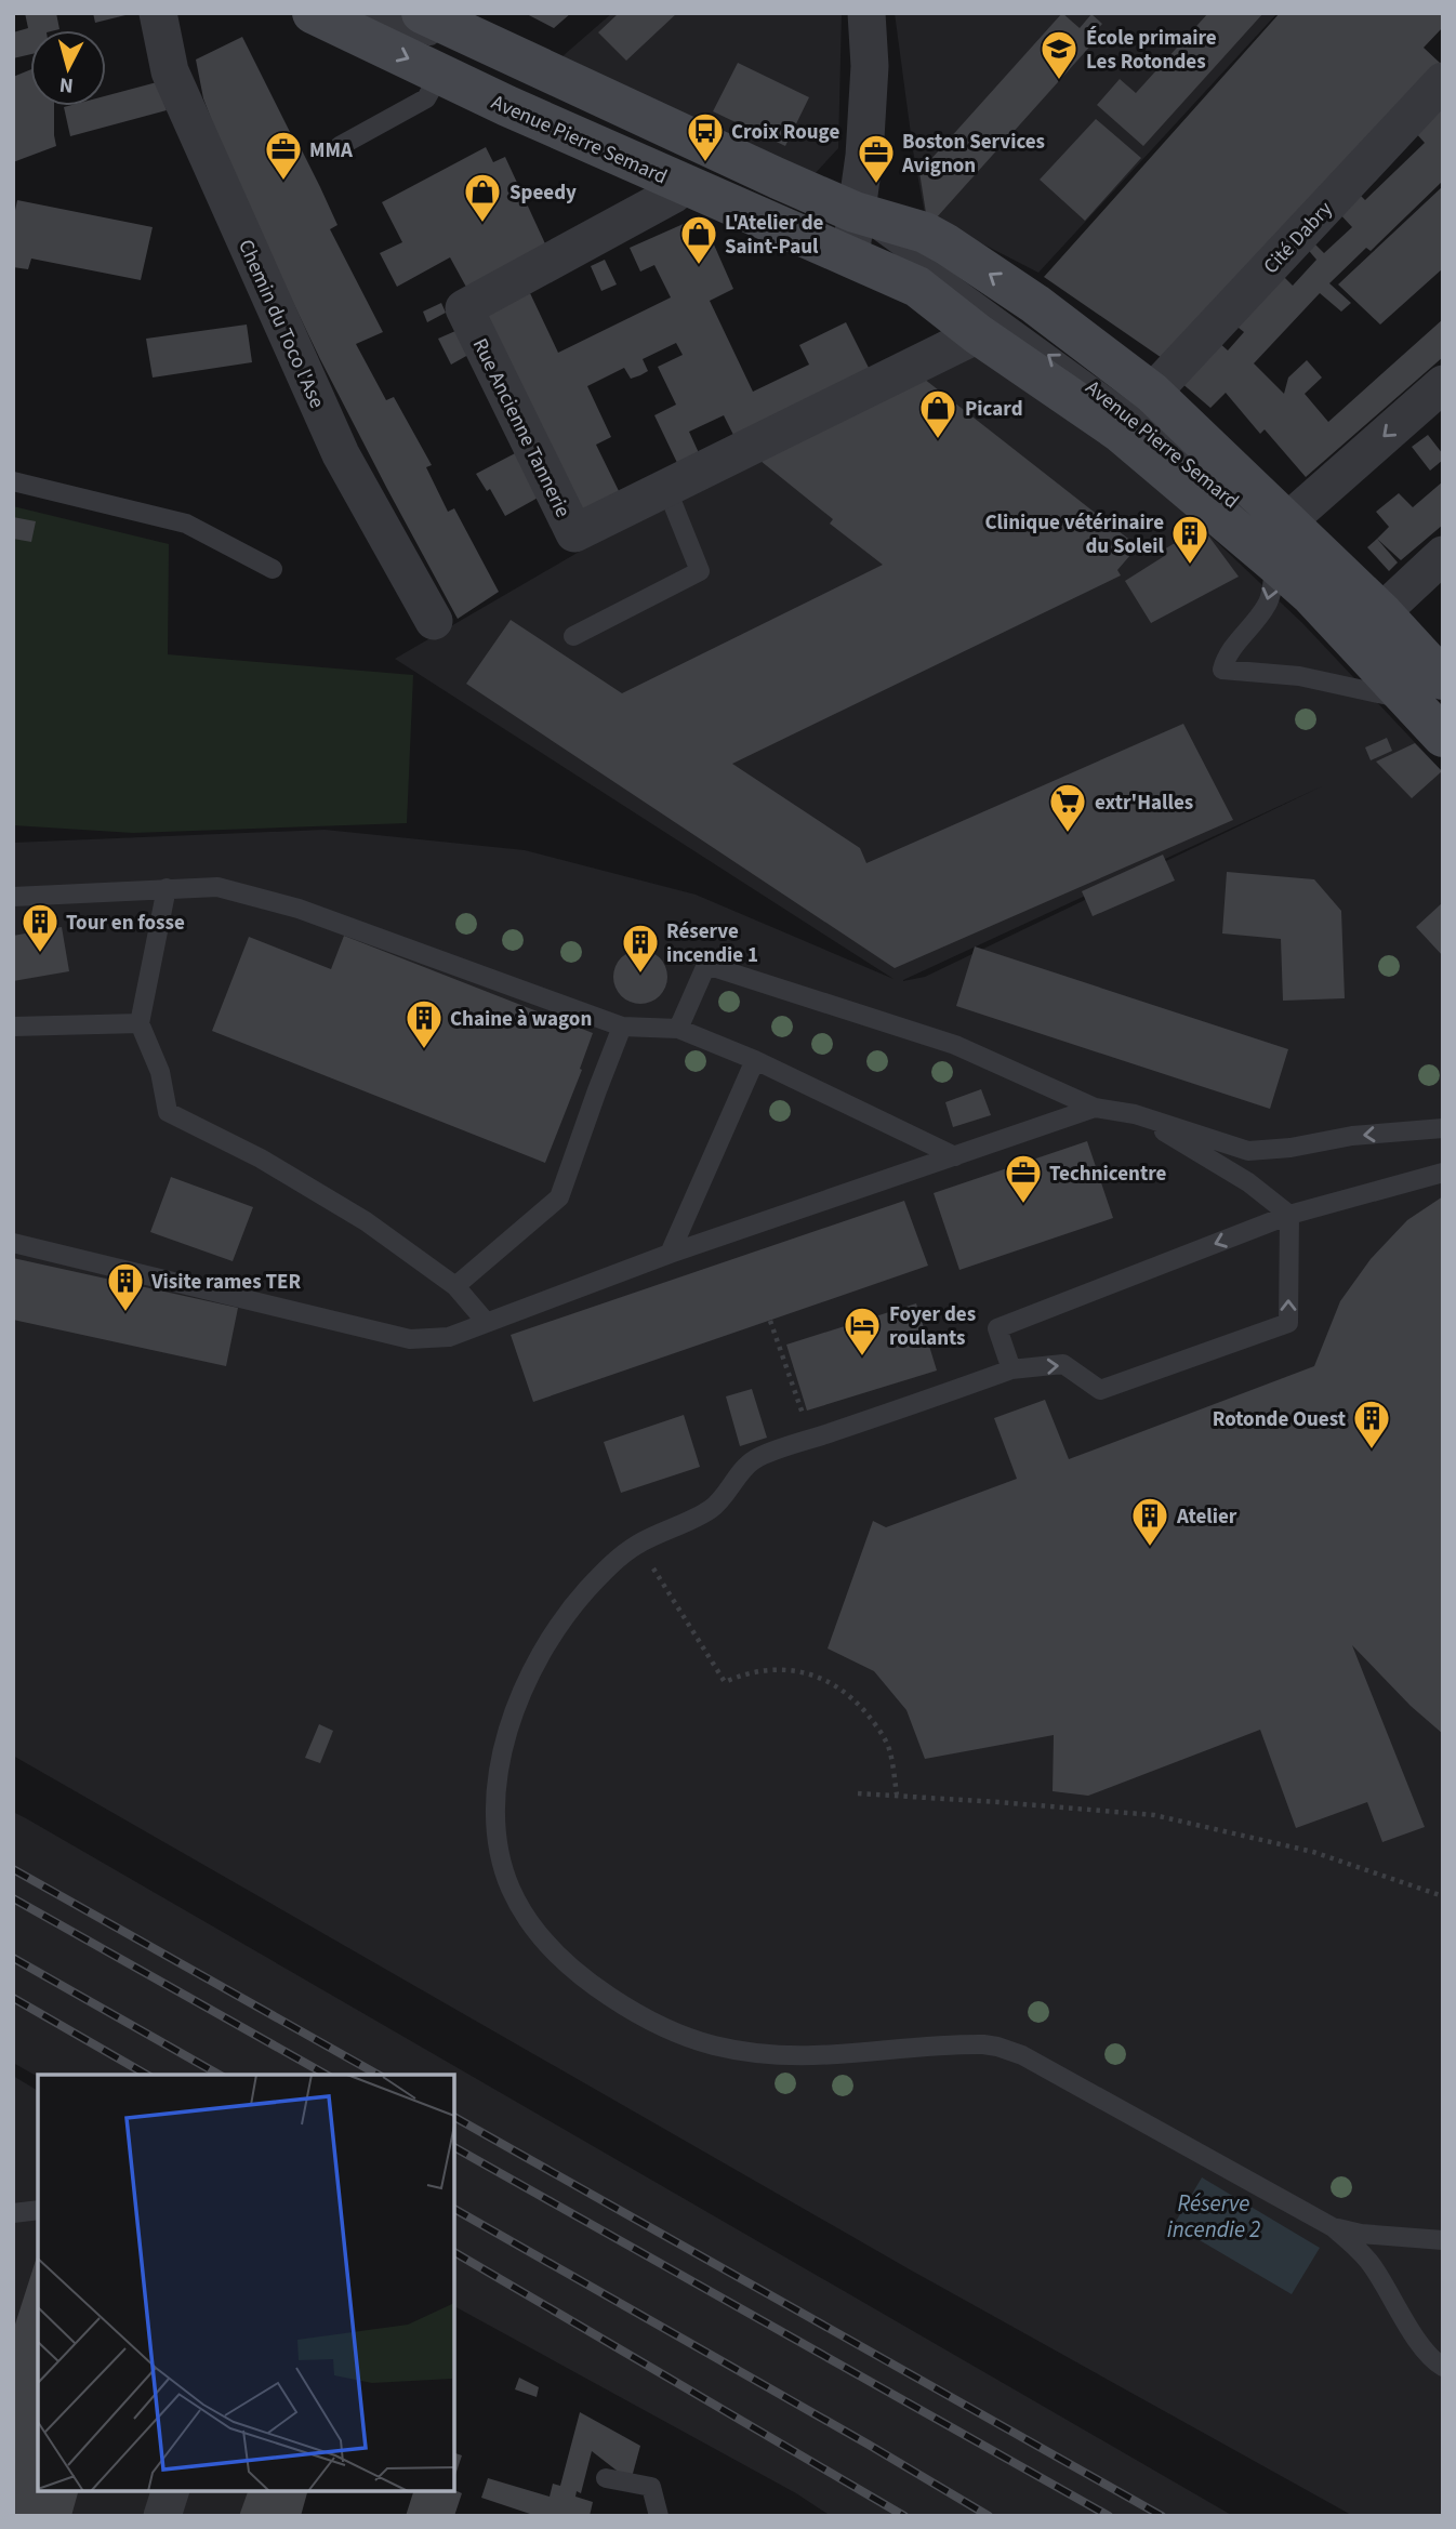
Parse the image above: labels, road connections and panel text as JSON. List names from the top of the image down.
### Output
{
  "streets": {
    "main road": ["Avenue Pierre Semard"],
    "street": ["Cité Dabry", "Chemin du Toco l'Ase", "Rue Ancienne Tannerie"]
  },
  "crossings": [
    ["Avenue Pierre Semard", "Cité Dabry"],
    ["Avenue Pierre Semard", "Rue Ancienne Tannerie"]
  ],
  "water": ["Réserve incendie 2"],
  "places": {
    "school or university": ["École primaire Les Rotondes"],
    "bus stop": ["Croix Rouge"],
    "office": ["MMA", "Boston Services Avignon", "Technicentre"],
    "shop": ["Speedy", "L'Atelier de Saint-Paul", "Picard"],
    "building": [
      "Clinique vétérinaire du Soleil",
      "Tour en fosse",
      "Réserve incendie 1",
      "Chaine à wagon",
      "Visite rames TER",
      "Rotonde Ouest",
      "Atelier"
    ],
    "supermarket": ["extr'Halles"],
    "hotel": ["Foyer des roulants"]
  },
  "north": "bottom"
}
